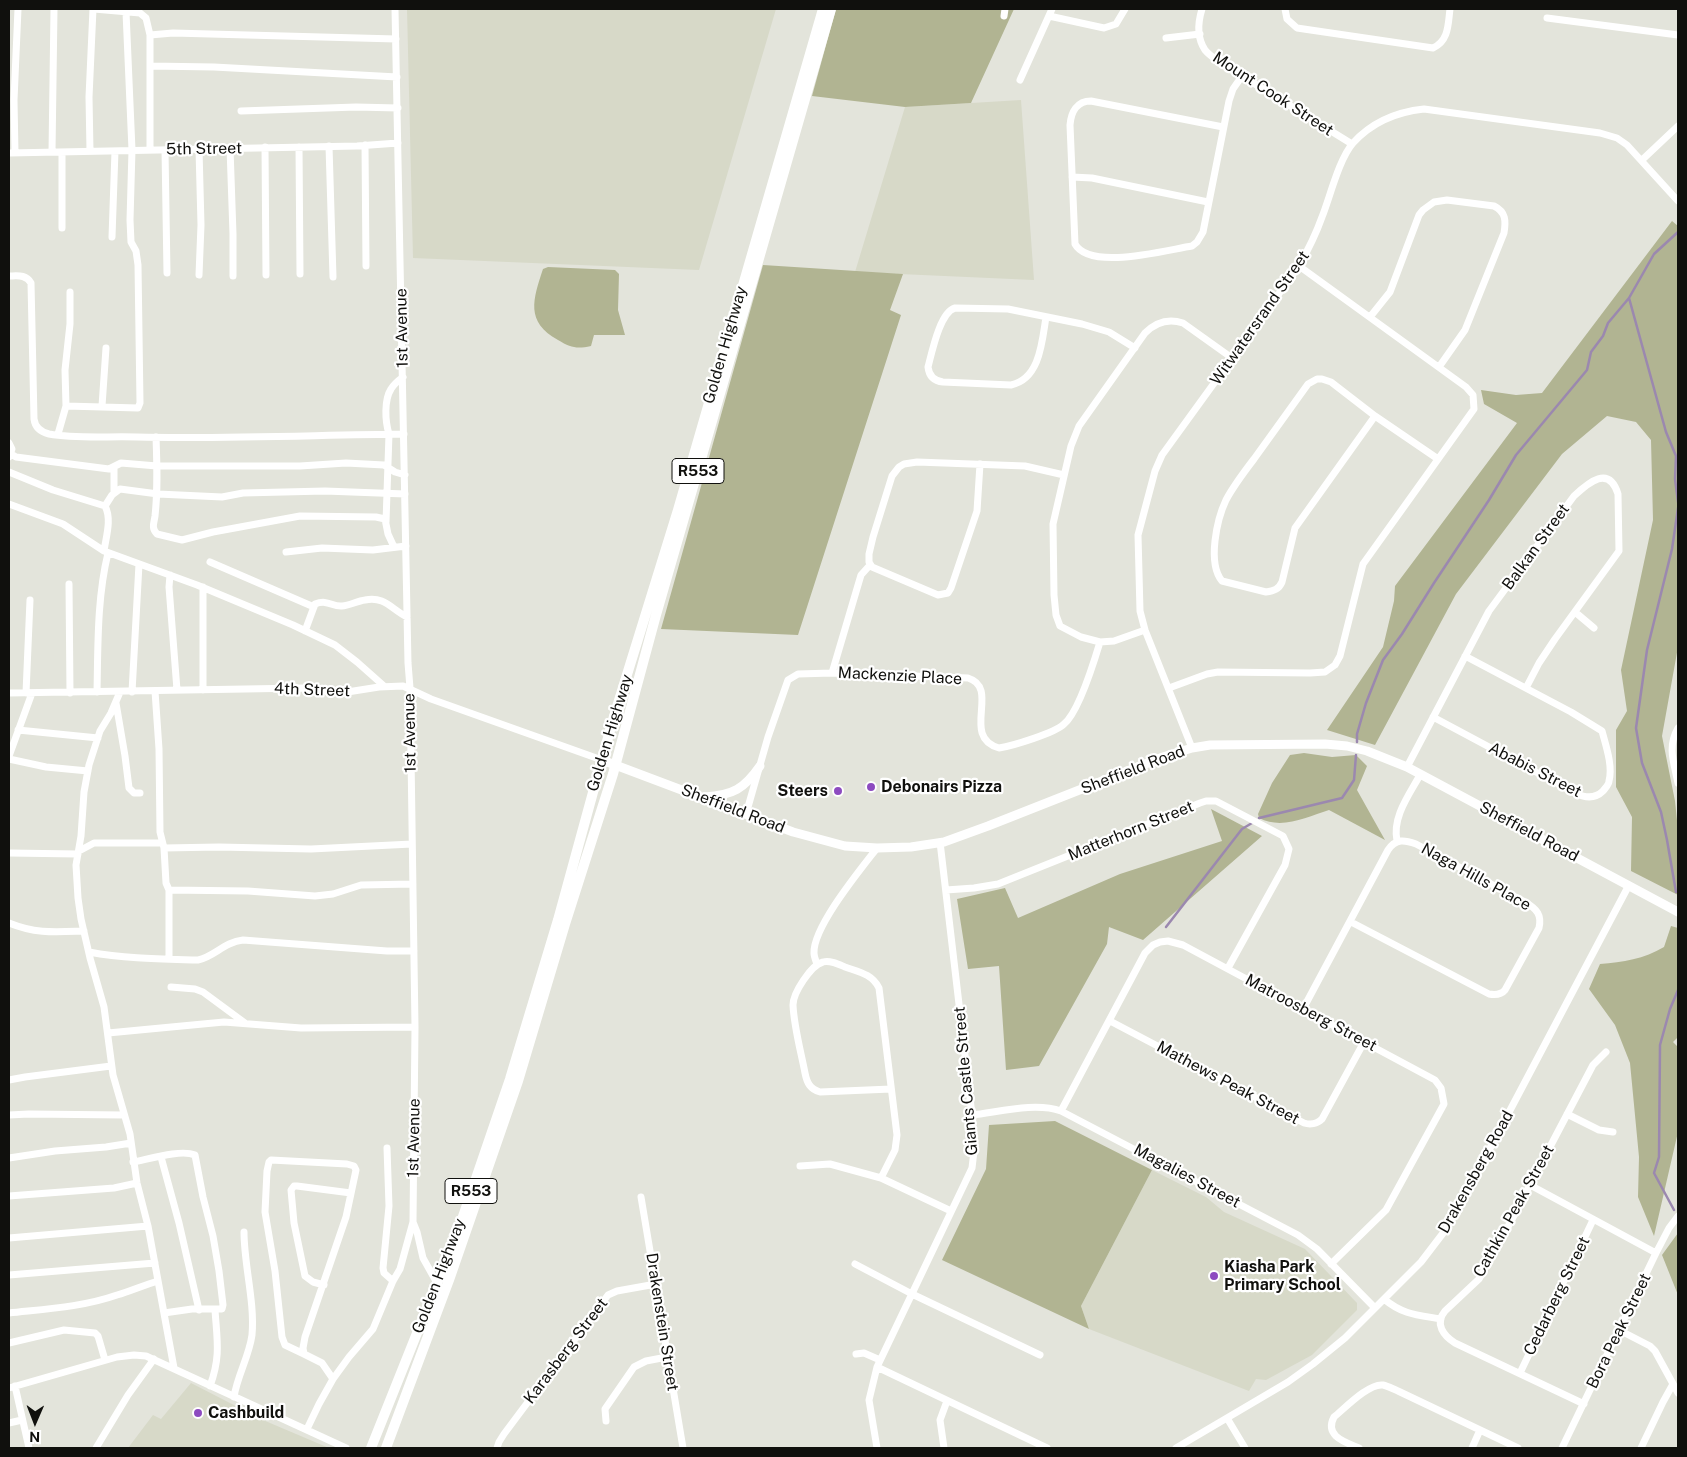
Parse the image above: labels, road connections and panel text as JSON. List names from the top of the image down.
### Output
{
  "streets": {
    "main road": ["Golden Highway", "R553"],
    "street": [
      "Mount Cook Street",
      "5th Street",
      "Witwatersrand Street",
      "1st Avenue",
      "Balkan Street",
      "Mackenzie Place",
      "4th Street",
      "Sheffield Road",
      "Ababis Street",
      "Matterhorn Street",
      "Naga Hills Place",
      "Matroosberg Street",
      "Giants Castle Street",
      "Mathews Peak Street",
      "Drakensberg Road",
      "Magalies Street",
      "Cathkin Peak Street",
      "Cedarberg Street",
      "Drakenstein Street",
      "Bora Peak Street",
      "Karasberg Street"
    ]
  },
  "crossings": [
    ["Mount Cook Street", "Witwatersrand Street"],
    ["5th Street", "1st Avenue"],
    ["Witwatersrand Street", "Sheffield Road"],
    ["1st Avenue", "4th Street"],
    ["Golden Highway", "4th Street"],
    ["Golden Highway", "Sheffield Road"],
    ["Balkan Street", "Sheffield Road"],
    ["Balkan Street", "Ababis Street"],
    ["Mackenzie Place", "Sheffield Road"],
    ["4th Street", "Sheffield Road"],
    ["Sheffield Road", "Giants Castle Street"],
    ["Sheffield Road", "Drakensberg Road"],
    ["Matterhorn Street", "Matroosberg Street"],
    ["Matterhorn Street", "Giants Castle Street"],
    ["Matroosberg Street", "Mathews Peak Street"],
    ["Matroosberg Street", "Magalies Street"],
    ["Giants Castle Street", "Magalies Street"],
    ["Drakensberg Road", "Magalies Street"],
    ["Drakenstein Street", "Karasberg Street"]
  ],
  "places": [
    "Debonairs Pizza",
    "Steers",
    "Kiasha Park Primary School",
    "Cashbuild"
  ],
  "north": "bottom"
}
